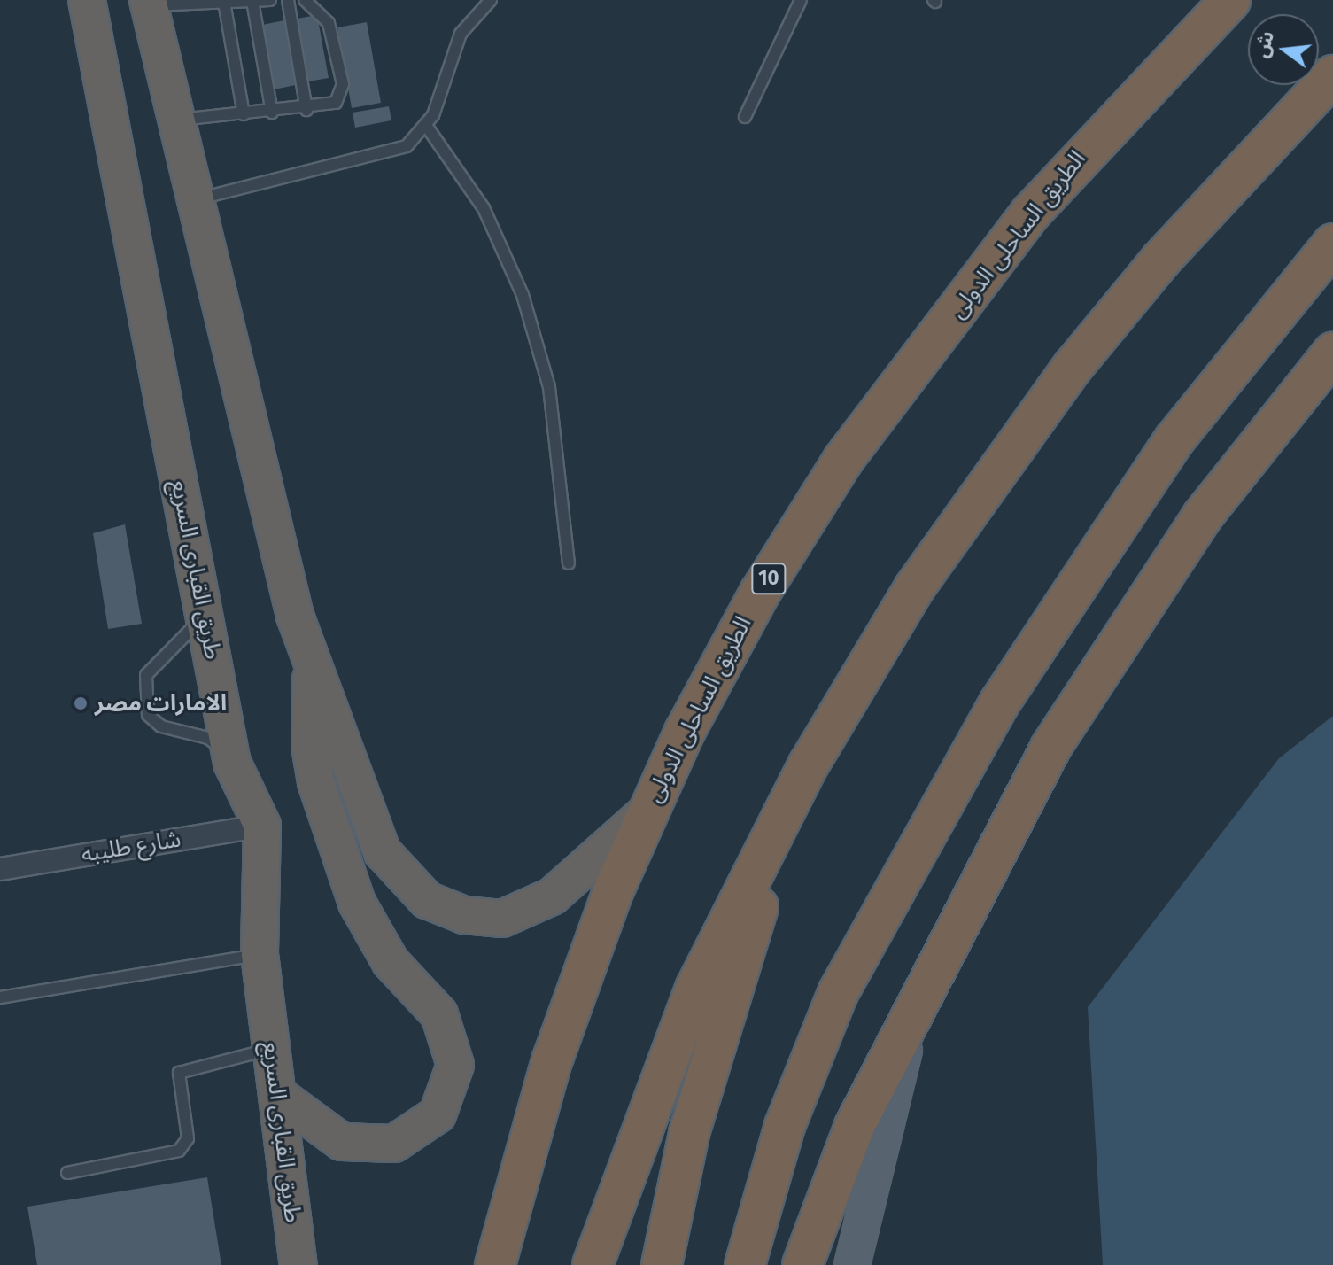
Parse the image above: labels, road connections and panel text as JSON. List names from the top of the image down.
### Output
{
  "streets": {
    "highway": ["الطريق الساحلى الدولى", "طريق القبارى السريع", "10"],
    "street": ["شارع طليبه"]
  },
  "crossings": [
    ["طريق القبارى السريع", "شارع طليبه"]
  ],
  "places": ["الامارات مصر"],
  "north": "left"
}
